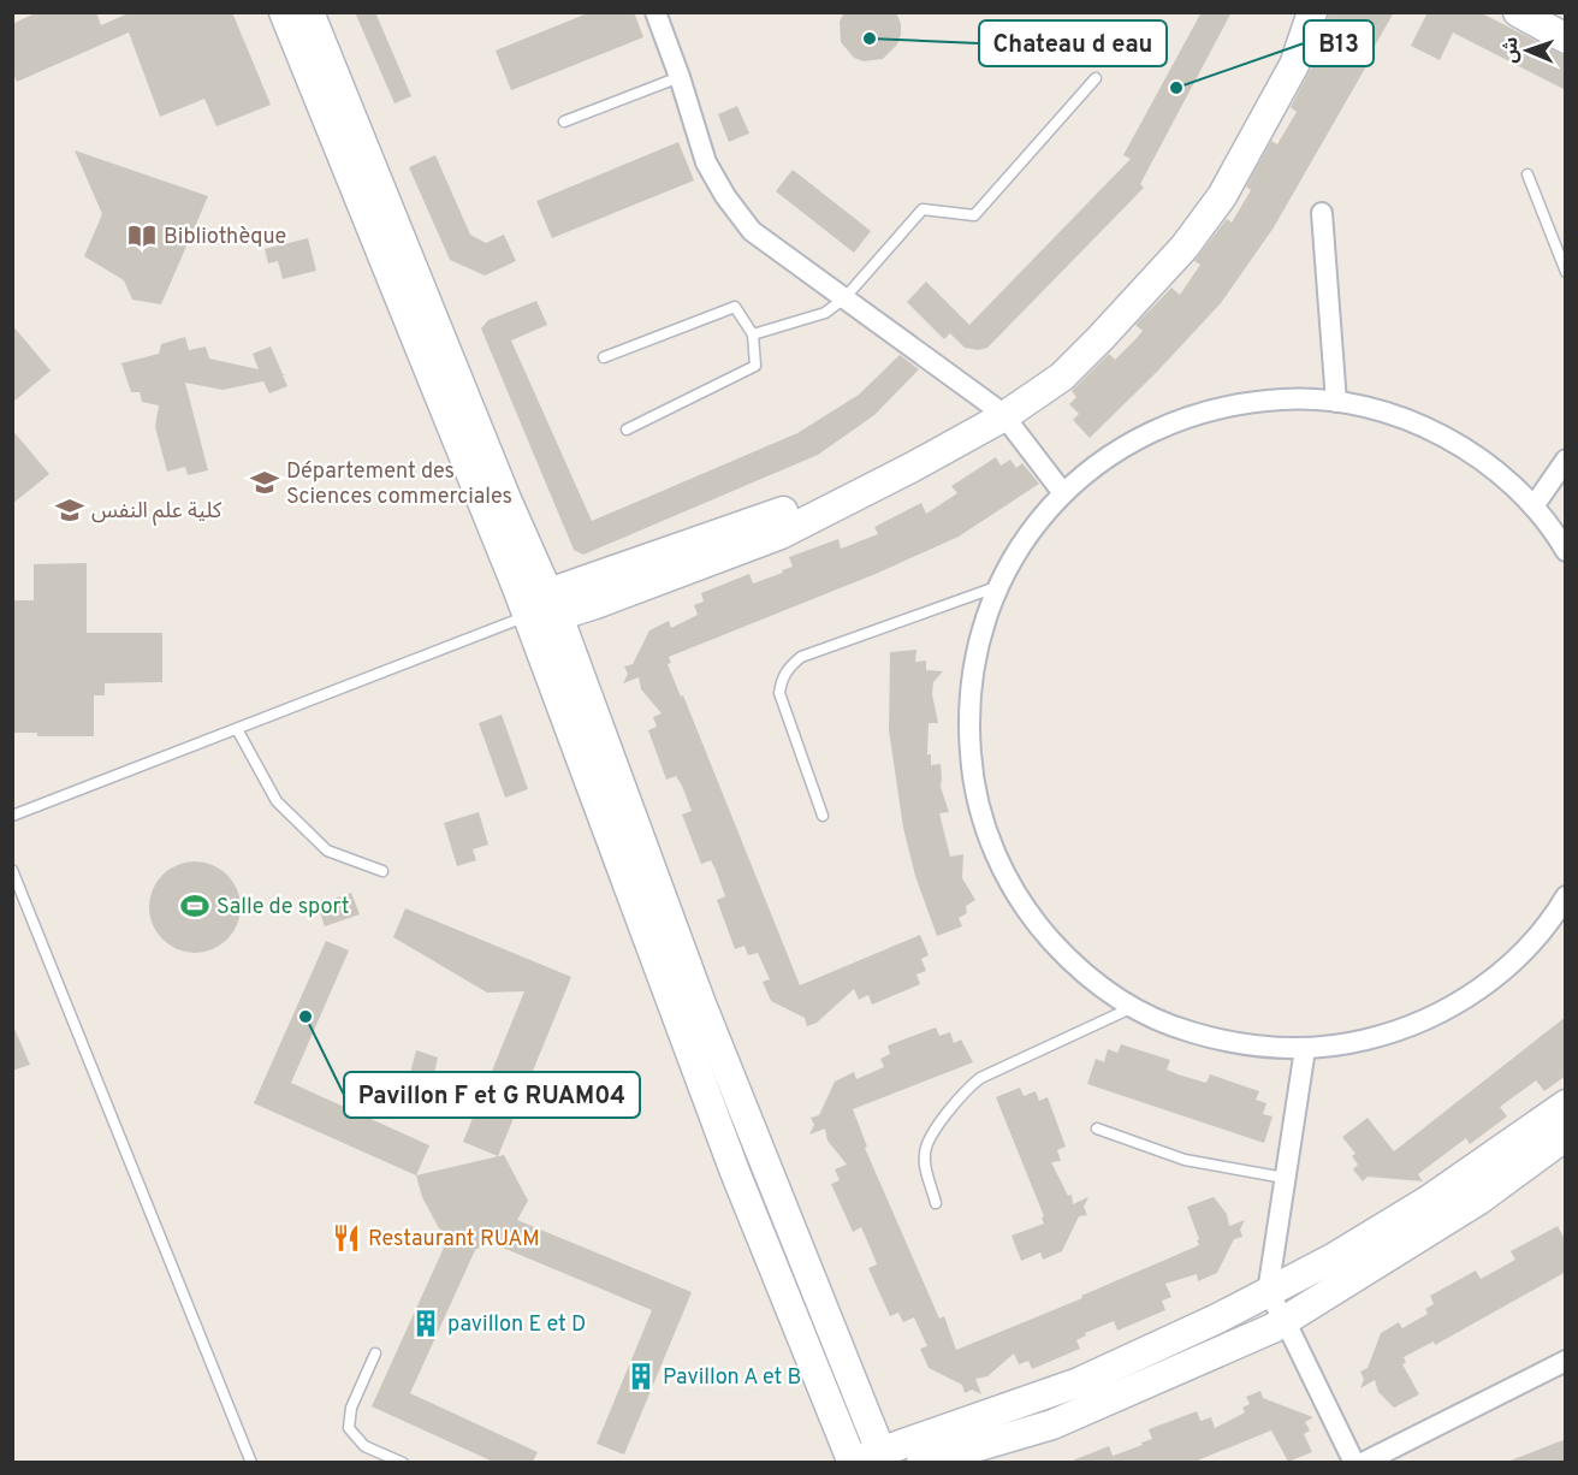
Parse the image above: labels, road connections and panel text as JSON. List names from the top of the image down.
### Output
{
  "places": {
    "other": ["Chateau d eau", "B13", "Pavillon F et G RUAM04"],
    "library": ["Bibliothèque"],
    "school or university": ["Département des Sciences commerciales", "كلية علم النفس"],
    "sports": ["Salle de sport"],
    "restaurant": ["Restaurant RUAM"],
    "building": ["pavillon E et D", "Pavillon A et B"]
  },
  "north": "left"
}
